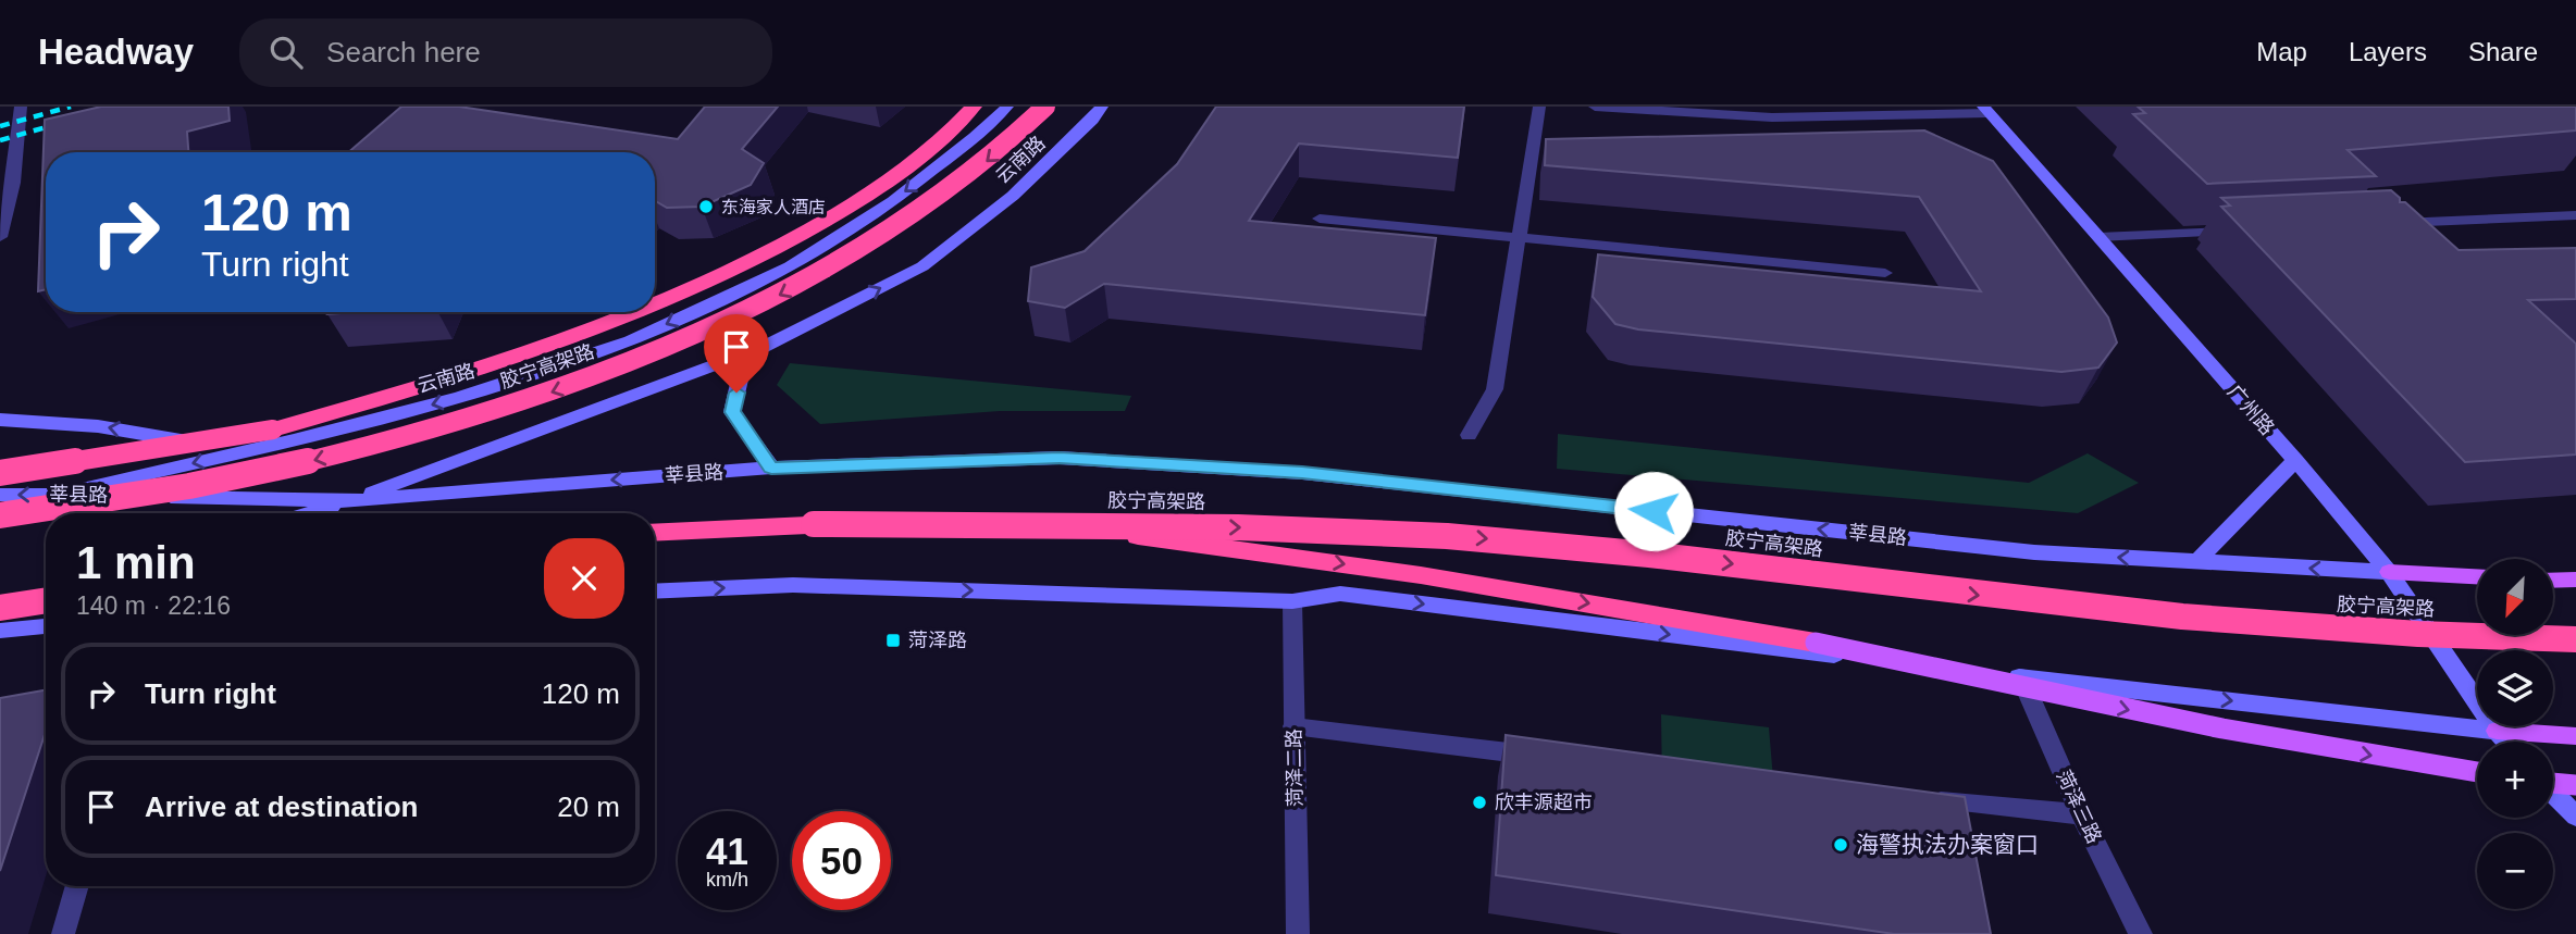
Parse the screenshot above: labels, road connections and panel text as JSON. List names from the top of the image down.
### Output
{
  "streets": {
    "highway": ["胶宁高架路"],
    "main road": ["云南路", "广州路", "莘县路"],
    "street": ["菏泽二路", "菏泽三路"]
  },
  "crossings": [
    ["云南路", "莘县路"],
    ["广州路", "莘县路"]
  ],
  "places": {
    "other": ["东海家人酒店", "欣丰源超市", "海警执法办案窗口"],
    "transit": ["菏泽路"]
  },
  "north": "bottom left",
  "page": {
    "header": "Headway",
    "search": "Search here",
    "nav": ["Map", "Layers", "Share"],
    "turn": ["120 m", "Turn right"],
    "heading": ["1 min", "140 m · 22:16"],
    "map_buttons": ["+", "−"],
    "list": [
      {
        "name": "Turn right",
        "value": "120 m"
      },
      {
        "name": "Arrive at destination",
        "value": "20 m"
      }
    ],
    "speed": "41 km/h",
    "limit": "50"
  }
}
